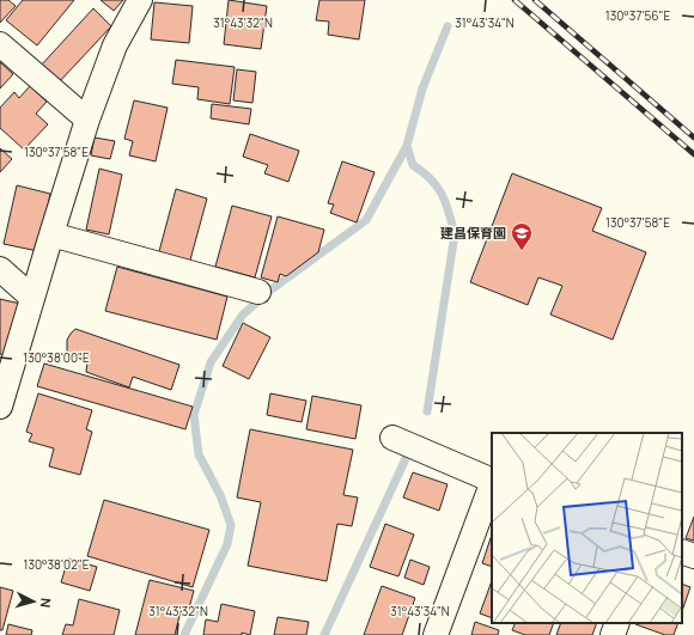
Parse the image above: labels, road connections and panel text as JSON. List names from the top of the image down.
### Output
{
  "places": {
    "school or university": ["建昌保育園"]
  },
  "north": "right",
  "coordinates": [
    "130°37'56\"E",
    "31°43'32\"N",
    "31°43'34\"N",
    "130°37'58\"E",
    "130°38'00\"E",
    "130°38'02\"E"
  ]
}
